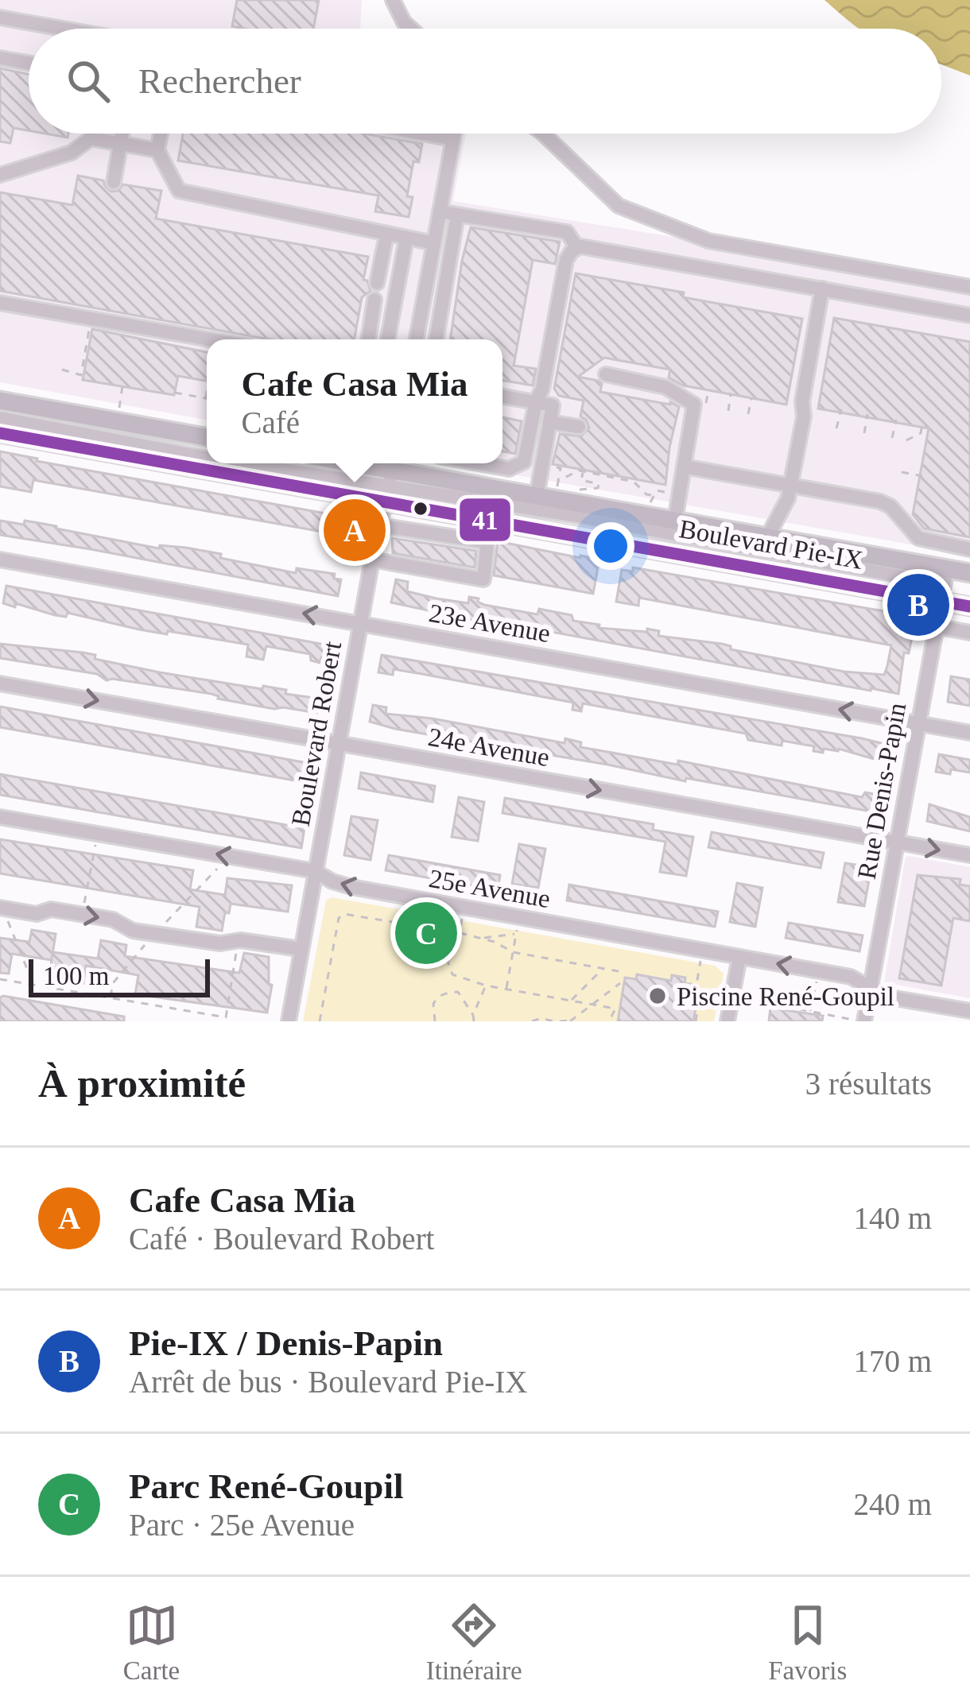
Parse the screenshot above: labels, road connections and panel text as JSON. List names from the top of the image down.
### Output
{
  "streets": {
    "main road": ["Boulevard Pie-IX"],
    "street": [
      "23e Avenue",
      "Boulevard Robert",
      "24e Avenue",
      "Rue Denis-Papin",
      "25e Avenue"
    ]
  },
  "crossings": [
    ["Boulevard Pie-IX", "Boulevard Robert"],
    ["Boulevard Pie-IX", "Rue Denis-Papin"],
    ["23e Avenue", "Boulevard Robert"],
    ["23e Avenue", "Rue Denis-Papin"],
    ["Boulevard Robert", "24e Avenue"],
    ["Boulevard Robert", "25e Avenue"],
    ["24e Avenue", "Rue Denis-Papin"],
    ["Rue Denis-Papin", "25e Avenue"]
  ],
  "one_way": ["23e Avenue", "24e Avenue"],
  "places": ["Piscine René-Goupil"],
  "lines": ["transit line 41"],
  "scale_bar": "100 m",
  "page": {
    "search": "Rechercher",
    "popup": ["Cafe Casa Mia", "Café"],
    "pins": ["A", "B", "C"],
    "scale": "100 m",
    "heading": ["À proximité", "3 résultats"],
    "list": [
      {
        "mark": "A",
        "name": "Cafe Casa Mia",
        "note": "Café · Boulevard Robert",
        "value": "140 m"
      },
      {
        "mark": "B",
        "name": "Pie-IX / Denis-Papin",
        "note": "Arrêt de bus · Boulevard Pie-IX",
        "value": "170 m"
      },
      {
        "mark": "C",
        "name": "Parc René-Goupil",
        "note": "Parc · 25e Avenue",
        "value": "240 m"
      }
    ],
    "nav": ["Carte", "Itinéraire", "Favoris"]
  }
}
